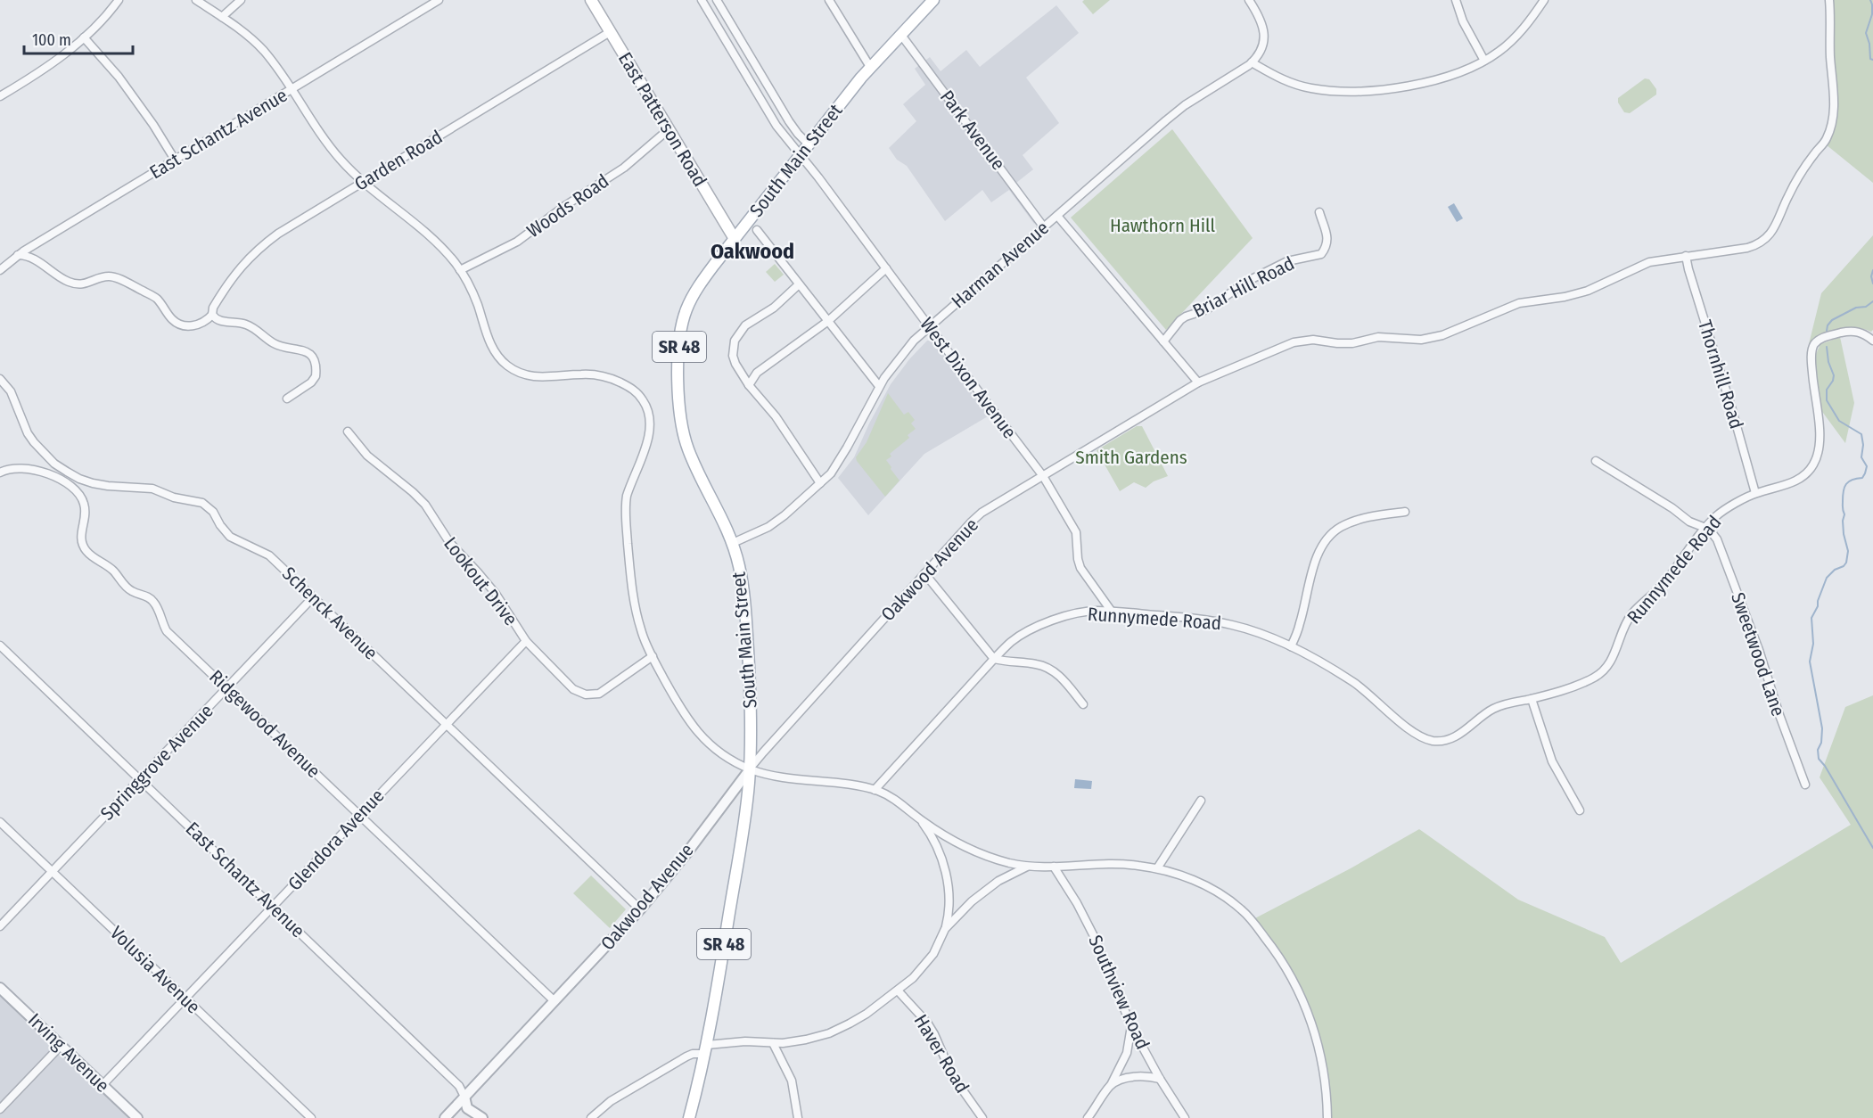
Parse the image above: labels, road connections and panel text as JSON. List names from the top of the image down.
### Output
{
  "streets": {
    "main road": ["East Patterson Road", "South Main Street", "SR 48"],
    "street": [
      "Park Avenue",
      "East Schantz Avenue",
      "Garden Road",
      "Woods Road",
      "Harman Avenue",
      "Briar Hill Road",
      "Thornhill Road",
      "West Dixon Avenue",
      "Oakwood Avenue",
      "Runnymede Road",
      "Lookout Drive",
      "Schenck Avenue",
      "Sweetwood Lane",
      "Ridgewood Avenue",
      "Springgrove Avenue",
      "Glendora Avenue",
      "Volusia Avenue",
      "Southview Road",
      "Irving Avenue",
      "Haver Road"
    ]
  },
  "crossings": [
    ["East Patterson Road", "Garden Road"],
    ["East Patterson Road", "South Main Street"],
    ["East Patterson Road", "Woods Road"],
    ["Park Avenue", "South Main Street"],
    ["Park Avenue", "Harman Avenue"],
    ["East Schantz Avenue", "Oakwood Avenue"],
    ["East Schantz Avenue", "Springgrove Avenue"],
    ["East Schantz Avenue", "Glendora Avenue"],
    ["South Main Street", "Harman Avenue"],
    ["South Main Street", "West Dixon Avenue"],
    ["South Main Street", "Oakwood Avenue"],
    ["Harman Avenue", "West Dixon Avenue"],
    ["Thornhill Road", "Oakwood Avenue"],
    ["Thornhill Road", "Runnymede Road"],
    ["West Dixon Avenue", "Oakwood Avenue"],
    ["West Dixon Avenue", "Runnymede Road"],
    ["Oakwood Avenue", "Schenck Avenue"],
    ["Oakwood Avenue", "Ridgewood Avenue"],
    ["Runnymede Road", "Sweetwood Lane"],
    ["Lookout Drive", "Glendora Avenue"],
    ["Schenck Avenue", "Ridgewood Avenue"],
    ["Schenck Avenue", "Springgrove Avenue"],
    ["Schenck Avenue", "Glendora Avenue"],
    ["Ridgewood Avenue", "Springgrove Avenue"],
    ["Ridgewood Avenue", "Glendora Avenue"],
    ["Springgrove Avenue", "Volusia Avenue"],
    ["Glendora Avenue", "Volusia Avenue"],
    ["Glendora Avenue", "Irving Avenue"]
  ],
  "districts": ["Oakwood"],
  "parks": ["Hawthorn Hill", "Smith Gardens"],
  "scale_bar": "100 m"
}
